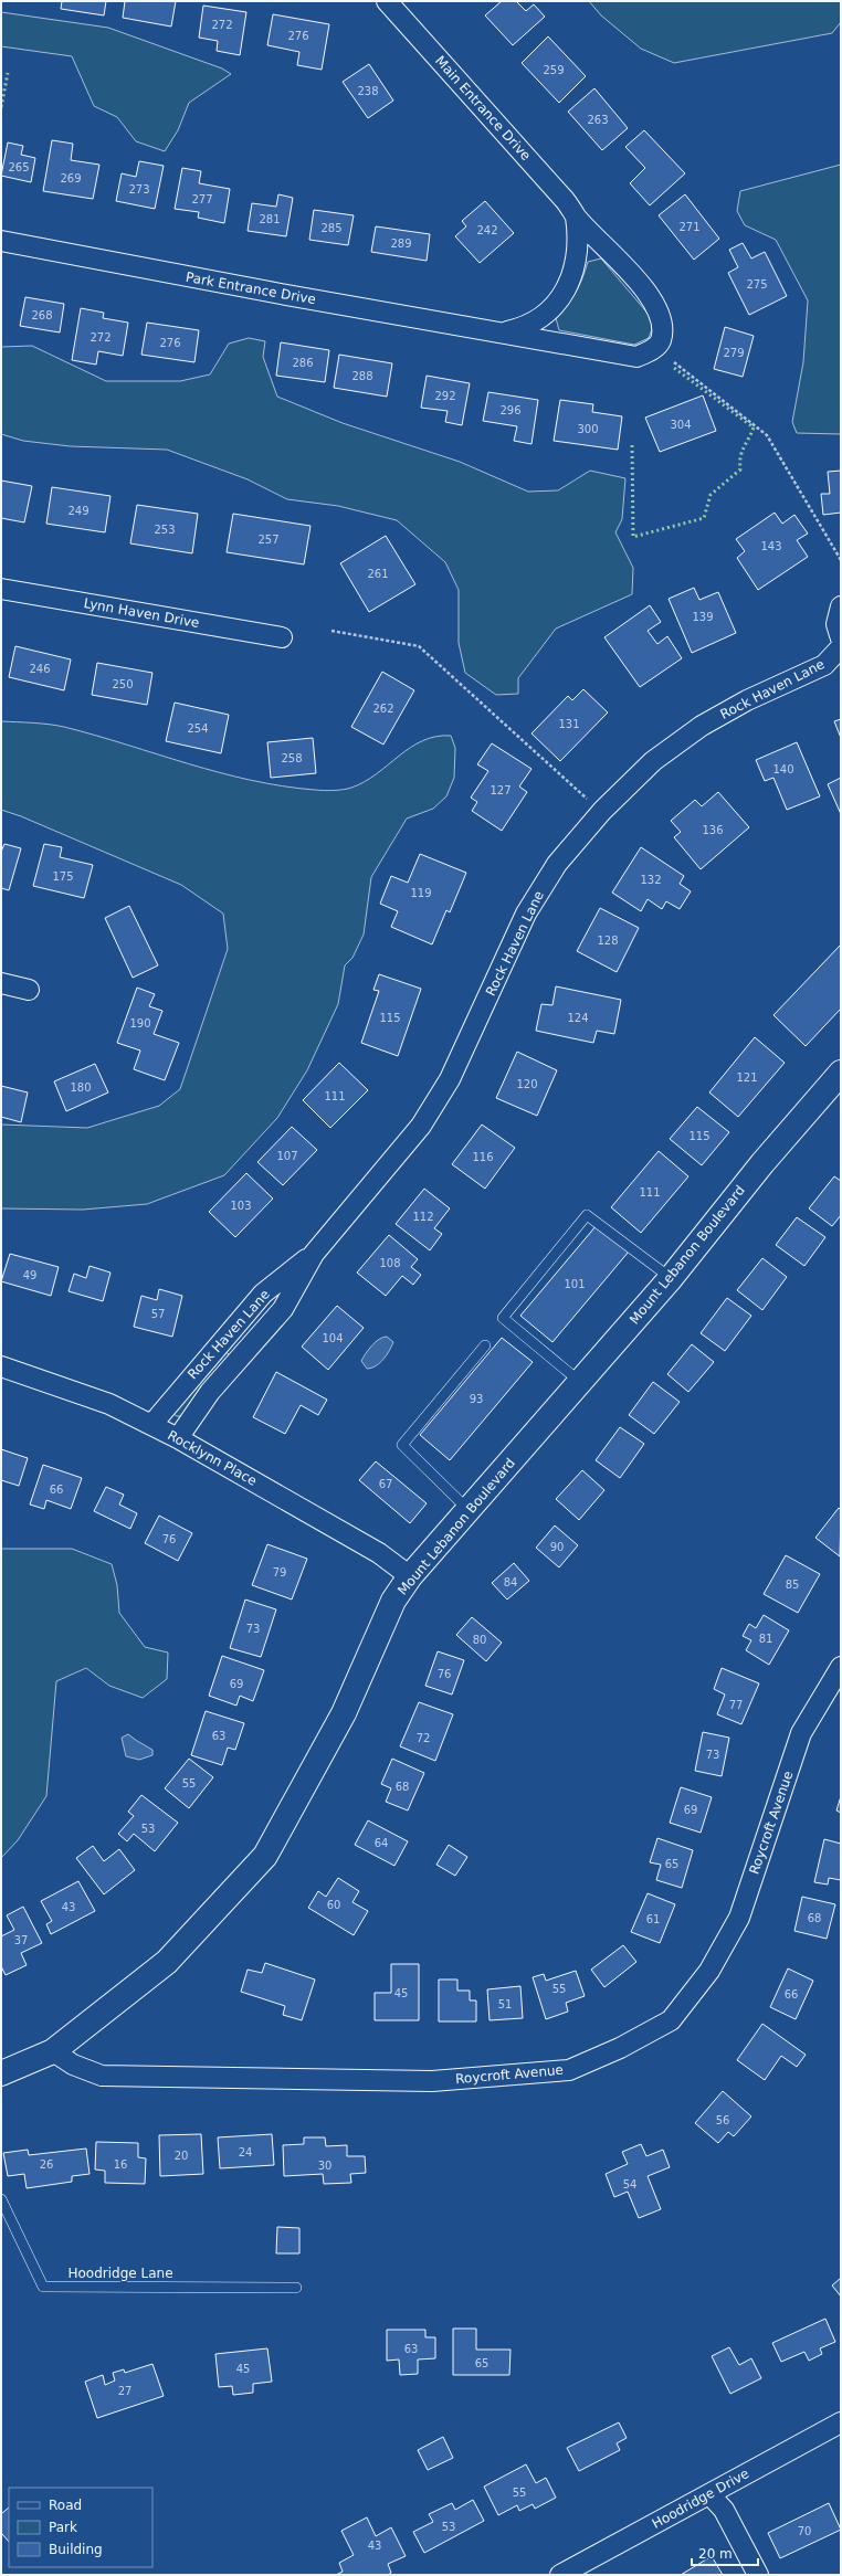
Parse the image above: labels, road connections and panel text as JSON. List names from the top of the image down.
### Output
{
  "streets": {
    "street": [
      "Main Entrance Drive",
      "Park Entrance Drive",
      "Lynn Haven Drive",
      "Rock Haven Lane",
      "Mount Lebanon Boulevard",
      "Rocklynn Place",
      "Roycroft Avenue",
      "Hoodridge Drive"
    ],
    "lane": ["Hoodridge Lane"]
  },
  "crossings": [
    ["Main Entrance Drive", "Park Entrance Drive"],
    ["Rock Haven Lane", "Rocklynn Place"],
    ["Mount Lebanon Boulevard", "Rocklynn Place"],
    ["Mount Lebanon Boulevard", "Roycroft Avenue"]
  ],
  "house_numbers": [
    "272",
    "276",
    "259",
    "238",
    "263",
    "265",
    "269",
    "273",
    "277",
    "281",
    "271",
    "285",
    "242",
    "289",
    "275",
    "268",
    "272",
    "276",
    "279",
    "286",
    "288",
    "292",
    "296",
    "304",
    "300",
    "249",
    "253",
    "257",
    "143",
    "261",
    "139",
    "246",
    "250",
    "262",
    "131",
    "254",
    "258",
    "140",
    "127",
    "136",
    "175",
    "132",
    "119",
    "128",
    "115",
    "124",
    "190",
    "121",
    "120",
    "180",
    "111",
    "115",
    "107",
    "116",
    "111",
    "103",
    "112",
    "108",
    "49",
    "101",
    "57",
    "104",
    "93",
    "67",
    "66",
    "76",
    "90",
    "79",
    "84",
    "85",
    "73",
    "81",
    "80",
    "76",
    "69",
    "77",
    "63",
    "72",
    "73",
    "55",
    "68",
    "69",
    "53",
    "64",
    "65",
    "60",
    "43",
    "68",
    "61",
    "37",
    "55",
    "45",
    "66",
    "51",
    "56",
    "24",
    "20",
    "26",
    "16",
    "30",
    "54",
    "63",
    "65",
    "45",
    "27",
    "55",
    "53",
    "70",
    "43"
  ],
  "legend": ["Road", "Park", "Building"],
  "scale_bar": "20 m"
}
